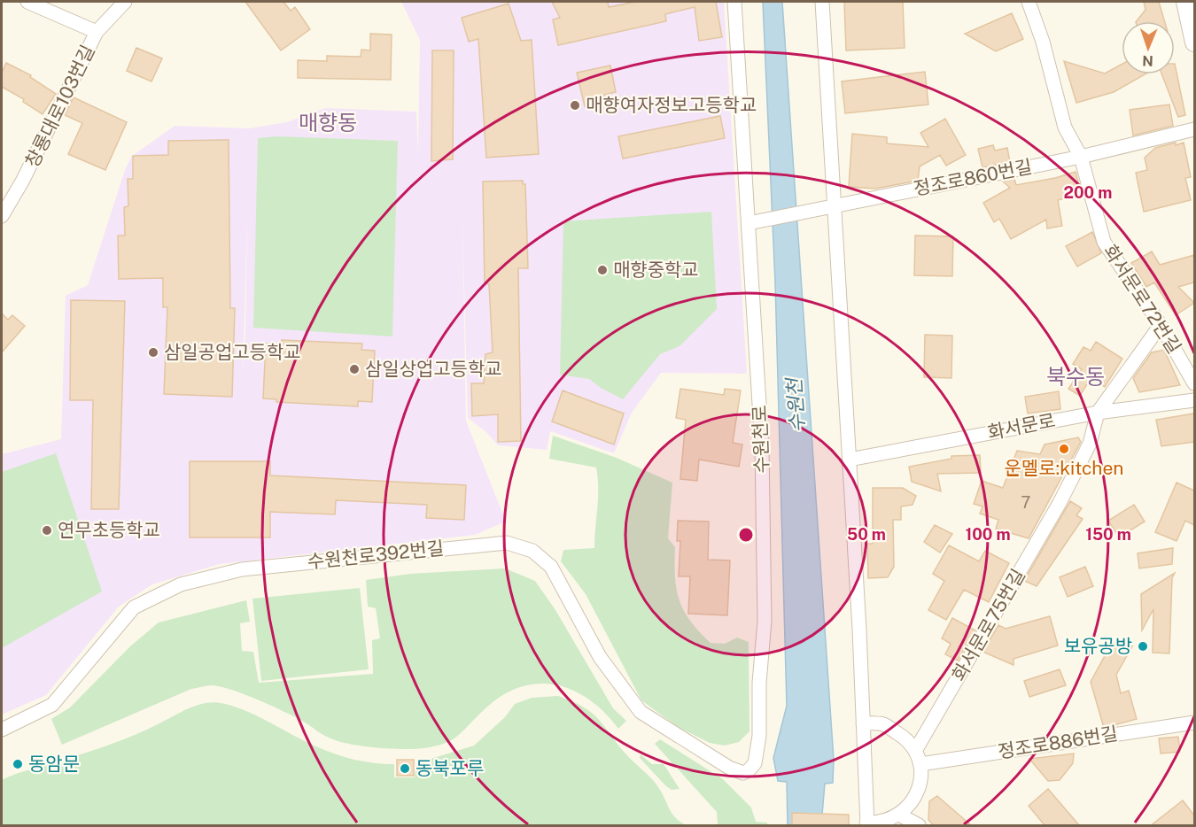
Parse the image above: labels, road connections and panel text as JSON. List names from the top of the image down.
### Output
{
  "streets": {
    "street": [
      "창룡대로103번길",
      "정조로860번길",
      "화서문로72번길",
      "화서문로",
      "수원천로",
      "수원천로392번길",
      "화서문로75번길",
      "정조로886번길"
    ]
  },
  "crossings": [
    ["정조로860번길", "화서문로72번길"],
    ["정조로860번길", "수원천로"],
    ["화서문로", "화서문로75번길"],
    ["수원천로", "수원천로392번길"]
  ],
  "districts": ["매향동", "북수동"],
  "water": ["수원천"],
  "places": [
    "매향여자정보고등학교",
    "매향중학교",
    "삼일공업고등학교",
    "삼일상업고등학교",
    "운멜로:kitchen",
    "연무초등학교",
    "보유공방",
    "동암문",
    "동북포루"
  ],
  "house_numbers": ["7"],
  "north": "bottom",
  "rings": [
    "200 m",
    "50 m",
    "100 m",
    "150 m"
  ]
}
